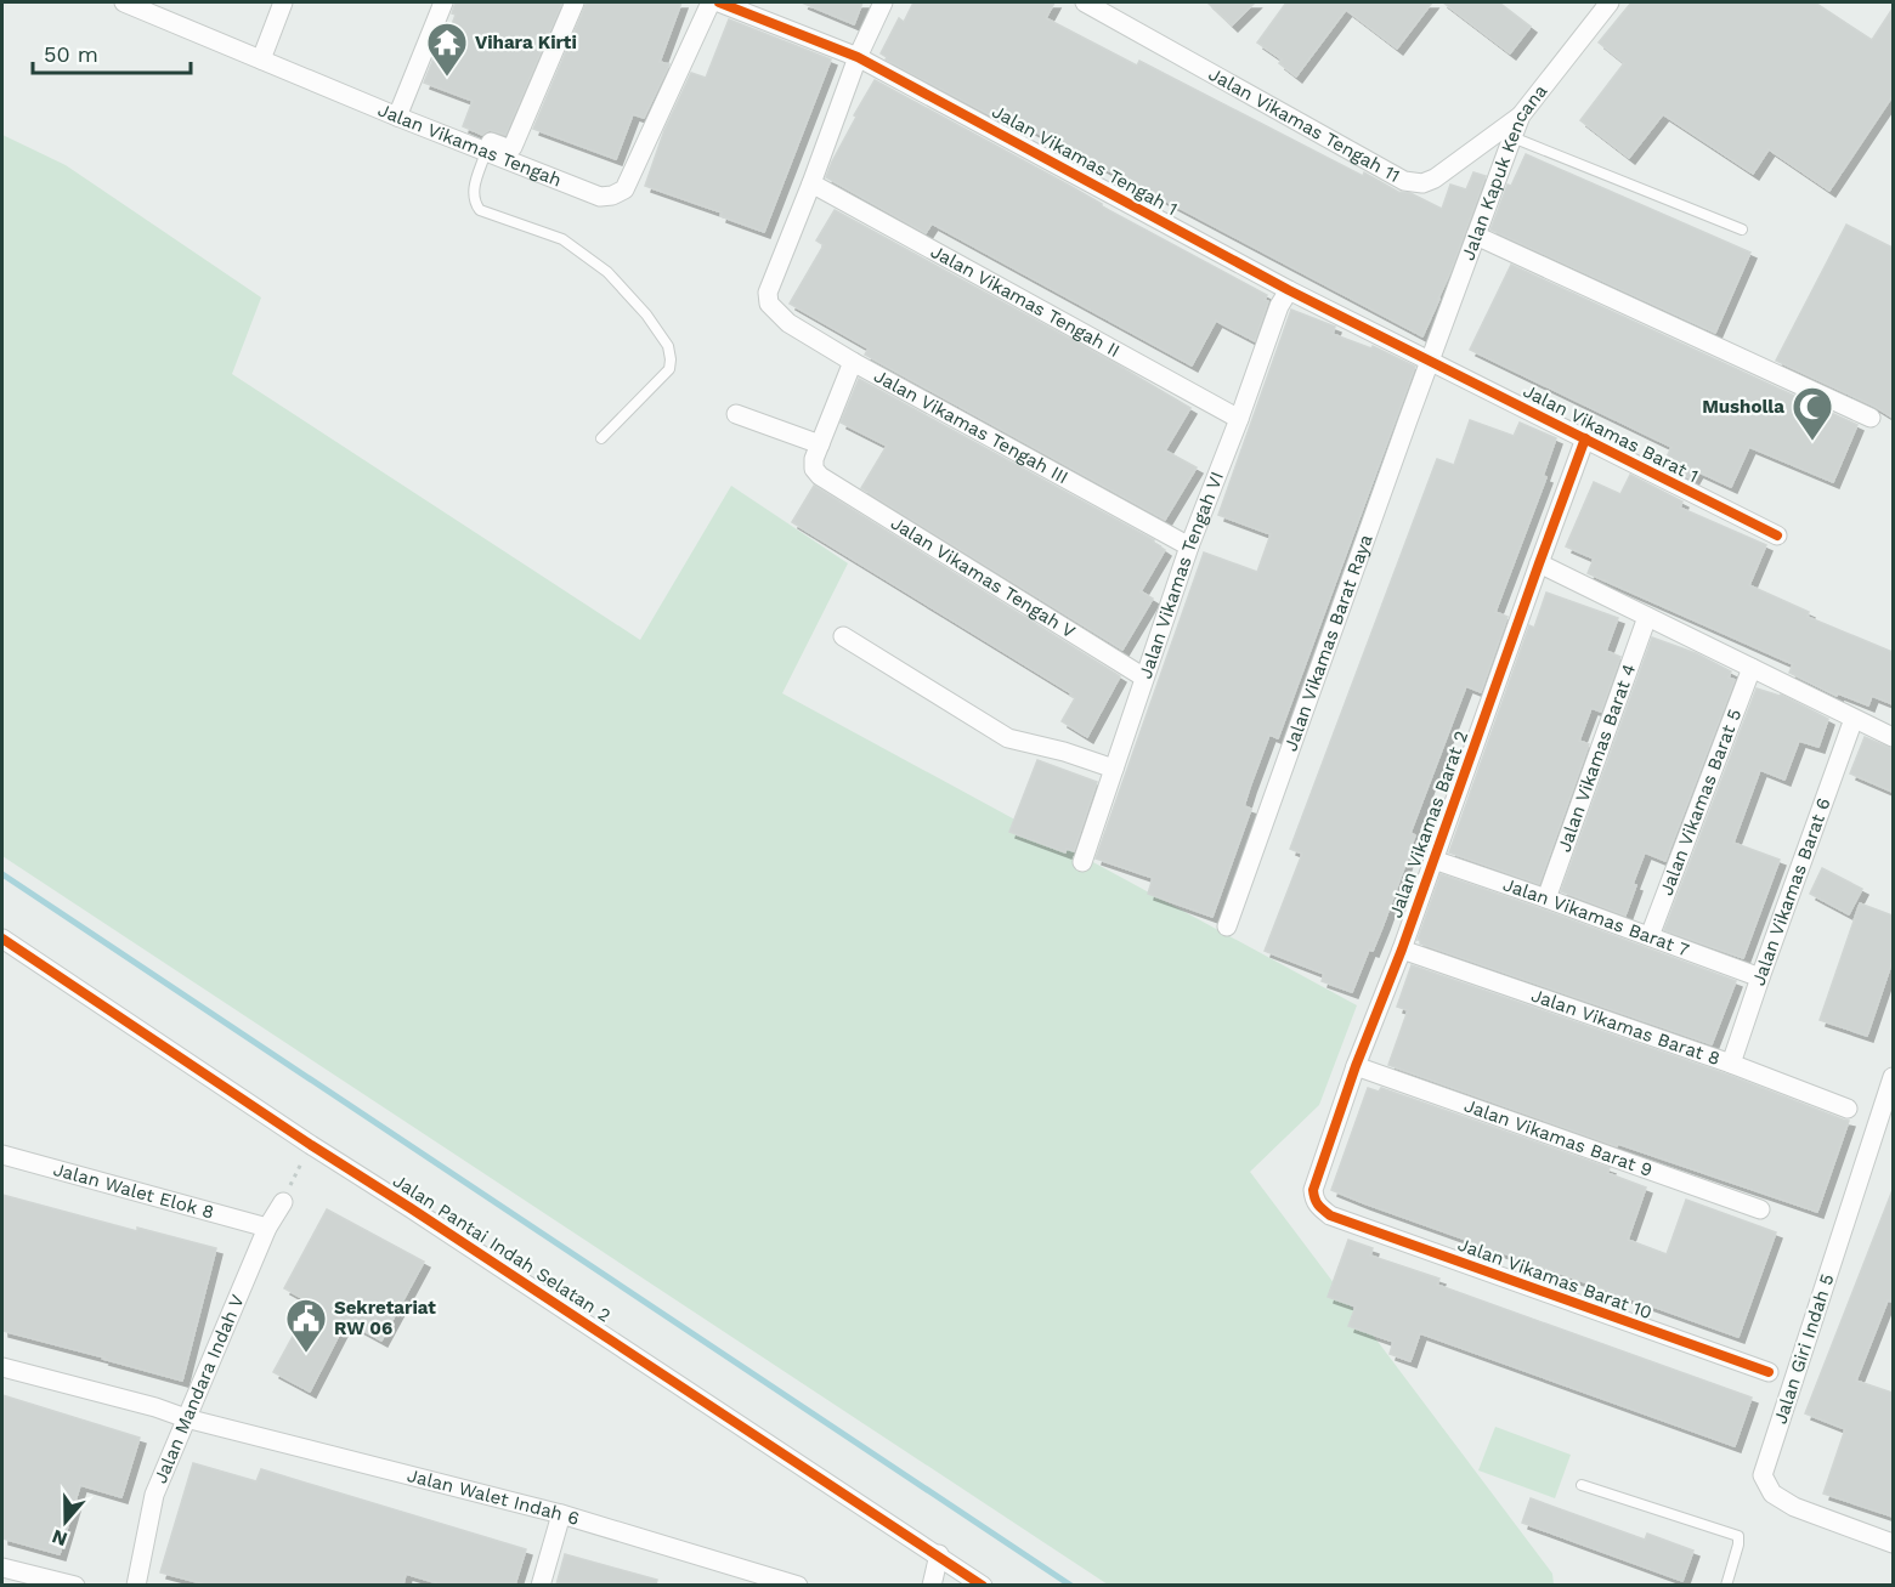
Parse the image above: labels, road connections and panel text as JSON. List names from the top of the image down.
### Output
{
  "streets": {
    "street": [
      "Jalan Vikamas Tengah 11",
      "Jalan Vikamas Tengah",
      "Jalan Vikamas Tengah 1",
      "Jalan Kapuk Kencana",
      "Jalan Vikamas Tengah II",
      "Jalan Vikamas Tengah III",
      "Jalan Vikamas Barat 1",
      "Jalan Vikamas Tengah VI",
      "Jalan Vikamas Tengah V",
      "Jalan Vikamas Barat Raya",
      "Jalan Vikamas Barat 4",
      "Jalan Vikamas Barat 5",
      "Jalan Vikamas Barat 2",
      "Jalan Vikamas Barat 6",
      "Jalan Vikamas Barat 7",
      "Jalan Vikamas Barat 8",
      "Jalan Vikamas Barat 9",
      "Jalan Walet Elok 8",
      "Jalan Pantai Indah Selatan 2",
      "Jalan Vikamas Barat 10",
      "Jalan Giri Indah 5",
      "Jalan Mandara Indah V",
      "Jalan Walet Indah 6"
    ]
  },
  "crossings": [
    ["Jalan Vikamas Tengah 11", "Jalan Kapuk Kencana"],
    ["Jalan Vikamas Tengah 1", "Jalan Kapuk Kencana"],
    ["Jalan Vikamas Tengah 1", "Jalan Vikamas Barat 1"],
    ["Jalan Vikamas Tengah 1", "Jalan Vikamas Tengah VI"],
    ["Jalan Vikamas Tengah 1", "Jalan Vikamas Barat Raya"],
    ["Jalan Kapuk Kencana", "Jalan Vikamas Barat 1"],
    ["Jalan Kapuk Kencana", "Jalan Vikamas Barat Raya"],
    ["Jalan Vikamas Tengah II", "Jalan Vikamas Tengah III"],
    ["Jalan Vikamas Tengah II", "Jalan Vikamas Tengah VI"],
    ["Jalan Vikamas Tengah III", "Jalan Vikamas Tengah VI"],
    ["Jalan Vikamas Barat 1", "Jalan Vikamas Barat Raya"],
    ["Jalan Vikamas Barat 1", "Jalan Vikamas Barat 2"],
    ["Jalan Vikamas Tengah VI", "Jalan Vikamas Tengah V"],
    ["Jalan Vikamas Barat 4", "Jalan Vikamas Barat 7"],
    ["Jalan Vikamas Barat 5", "Jalan Vikamas Barat 7"],
    ["Jalan Vikamas Barat 2", "Jalan Vikamas Barat 7"],
    ["Jalan Vikamas Barat 2", "Jalan Vikamas Barat 8"],
    ["Jalan Vikamas Barat 2", "Jalan Vikamas Barat 9"],
    ["Jalan Vikamas Barat 2", "Jalan Vikamas Barat 10"],
    ["Jalan Vikamas Barat 6", "Jalan Vikamas Barat 7"],
    ["Jalan Vikamas Barat 6", "Jalan Vikamas Barat 8"],
    ["Jalan Walet Elok 8", "Jalan Mandara Indah V"],
    ["Jalan Mandara Indah V", "Jalan Walet Indah 6"]
  ],
  "places": {
    "temple": ["Vihara Kirti"],
    "mosque": ["Musholla"],
    "public building": ["Sekretariat RW 06"]
  },
  "scale_bar": "50 m",
  "north": "bottom"
}
